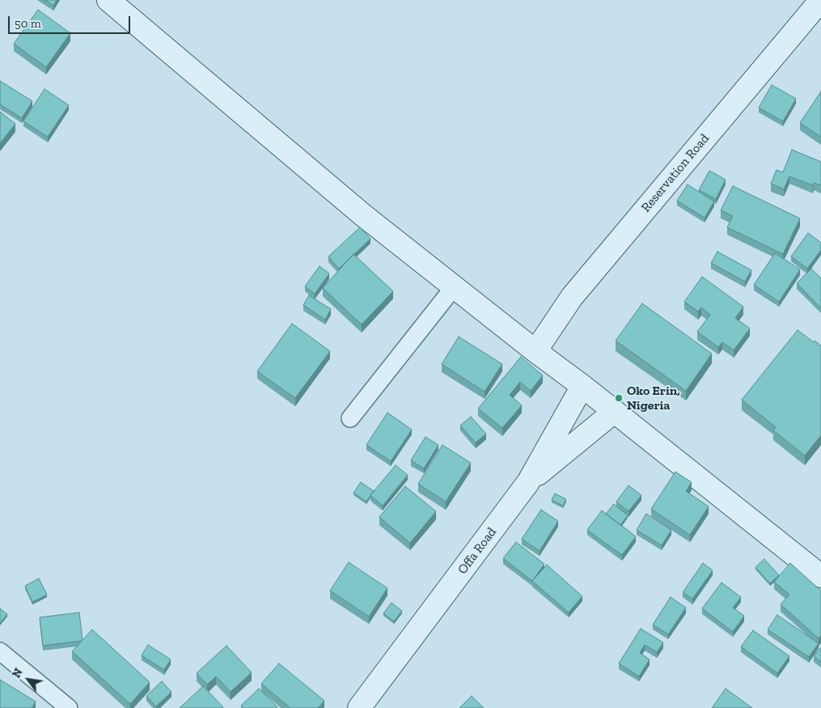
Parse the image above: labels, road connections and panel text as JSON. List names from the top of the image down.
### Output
{
  "streets": {
    "street": ["Reservation Road", "Offa Road"]
  },
  "places": ["Oko Erin, Nigeria"],
  "scale_bar": "50 m",
  "north": "top left"
}
